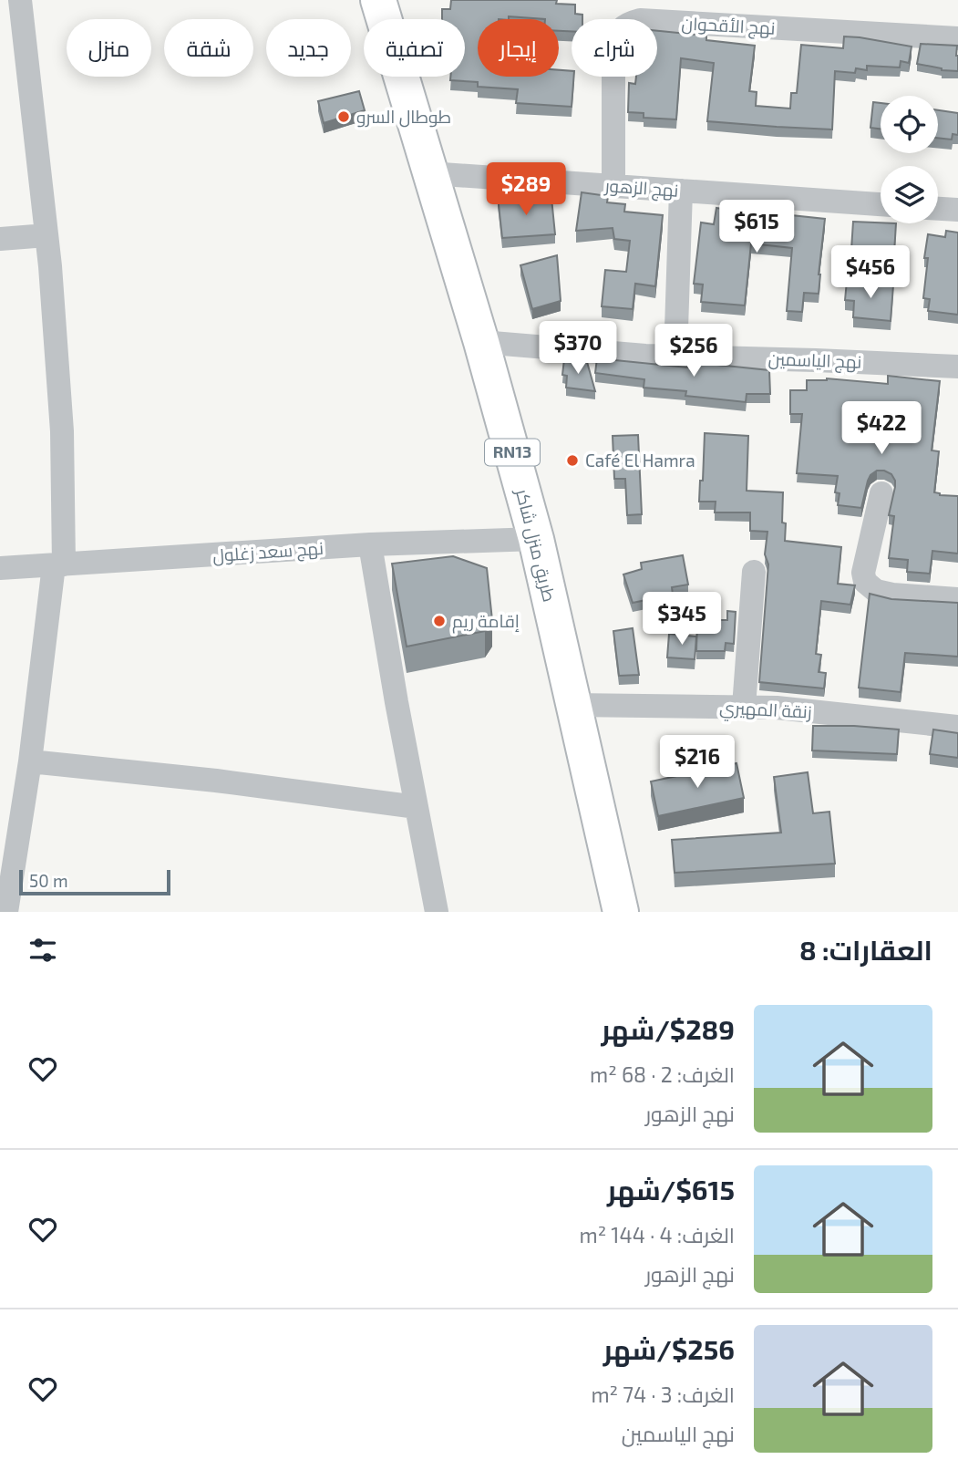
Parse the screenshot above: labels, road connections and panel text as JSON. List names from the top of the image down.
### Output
{
  "streets": {
    "main road": ["RN13", "طريق منزل شاكر"],
    "street": [
      "نهج الأقحوان",
      "نهج الزهور",
      "نهج الياسمين",
      "نهج سعد زغلول",
      "زنقة المهيري"
    ]
  },
  "crossings": [
    ["نهج الأقحوان", "نهج الزهور"],
    ["نهج الزهور", "طريق منزل شاكر"],
    ["نهج الياسمين", "طريق منزل شاكر"],
    ["طريق منزل شاكر", "نهج سعد زغلول"],
    ["طريق منزل شاكر", "زنقة المهيري"]
  ],
  "places": ["طوطال السرو", "Café El Hamra", "إقامة ريم"],
  "scale_bar": "50 m",
  "page": {
    "chip": [
      "شراء",
      "إيجار",
      "تصفية",
      "جديد",
      "شقة",
      "منزل"
    ],
    "price": [
      "$289",
      "$615",
      "$456",
      "$370",
      "$256",
      "$422",
      "$345",
      "$216"
    ],
    "scale": "50 m",
    "heading": "العقارات: 8",
    "list": [
      {
        "name": "$289/شهر",
        "note": "الغرف: 2 · 68 m² · نهج الزهور"
      },
      {
        "name": "$615/شهر",
        "note": "الغرف: 4 · 144 m² · نهج الزهور"
      },
      {
        "name": "$256/شهر",
        "note": "الغرف: 3 · 74 m² · نهج الياسمين"
      }
    ]
  }
}
